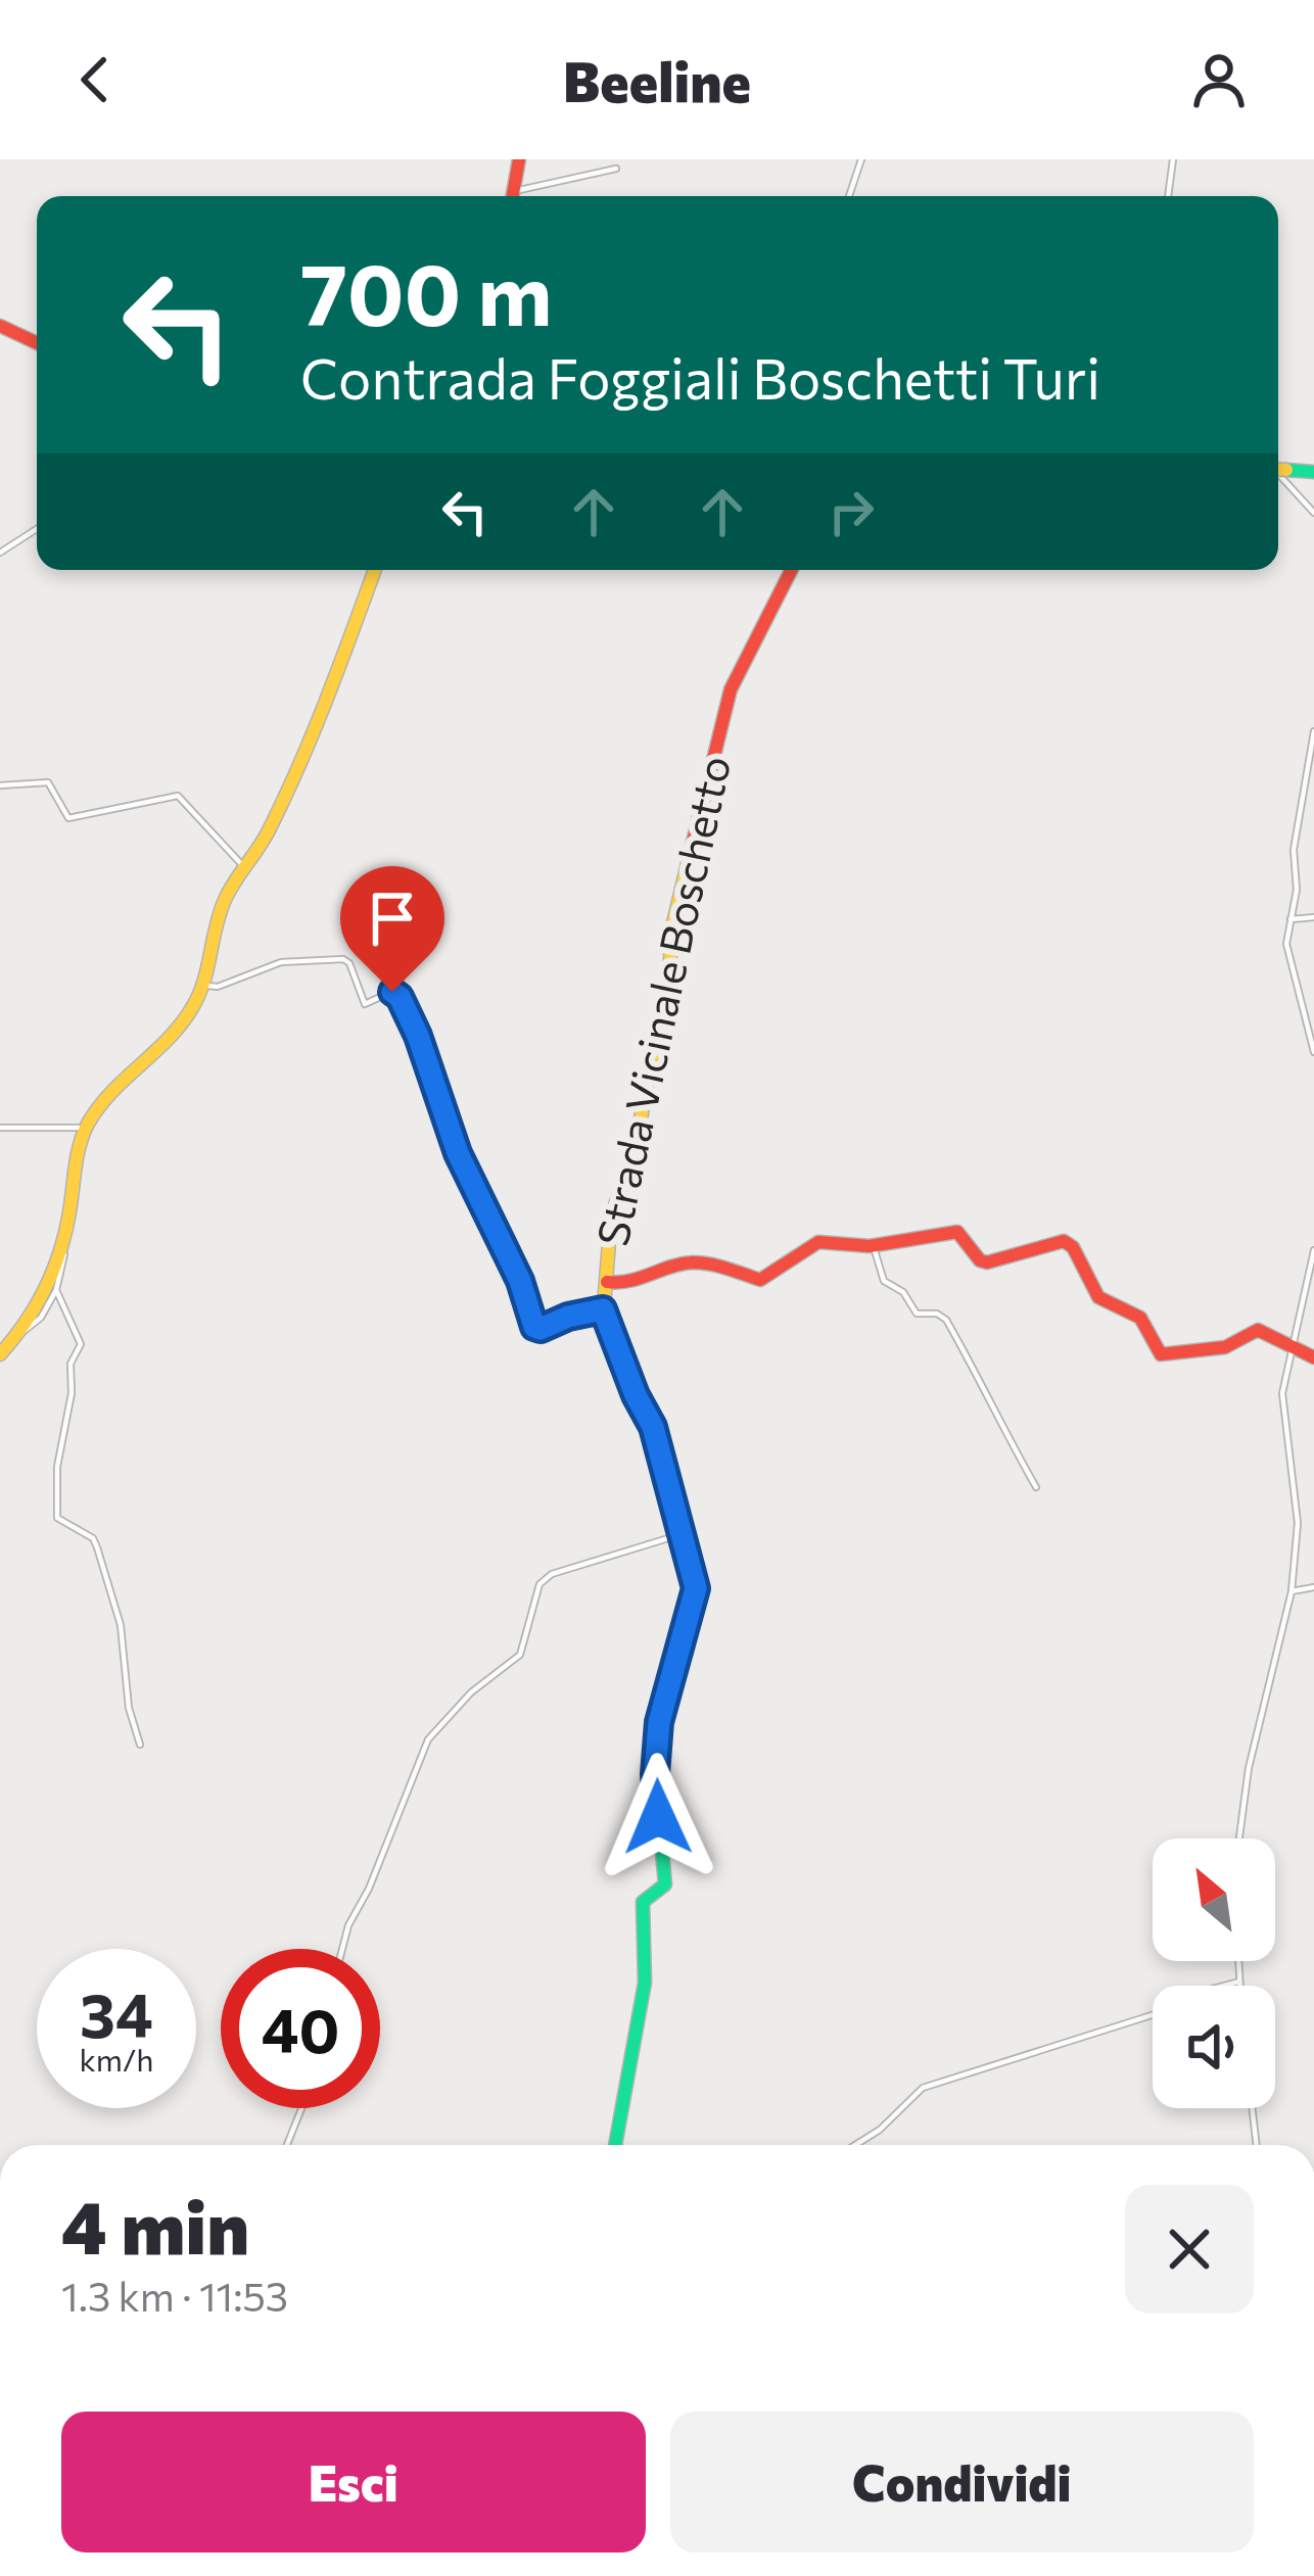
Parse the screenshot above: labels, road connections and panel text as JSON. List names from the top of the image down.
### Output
{
  "streets": {
    "street": ["Strada Vicinale Boschetto"]
  },
  "north": "top left",
  "page": {
    "header": "Beeline",
    "turn": ["700 m", "Contrada Foggiali Boschetti Turi"],
    "speed": "34 km/h",
    "limit": "40",
    "heading": ["4 min", "1.3 km · 11:53"],
    "buttons": ["Esci", "Condividi"]
  }
}
